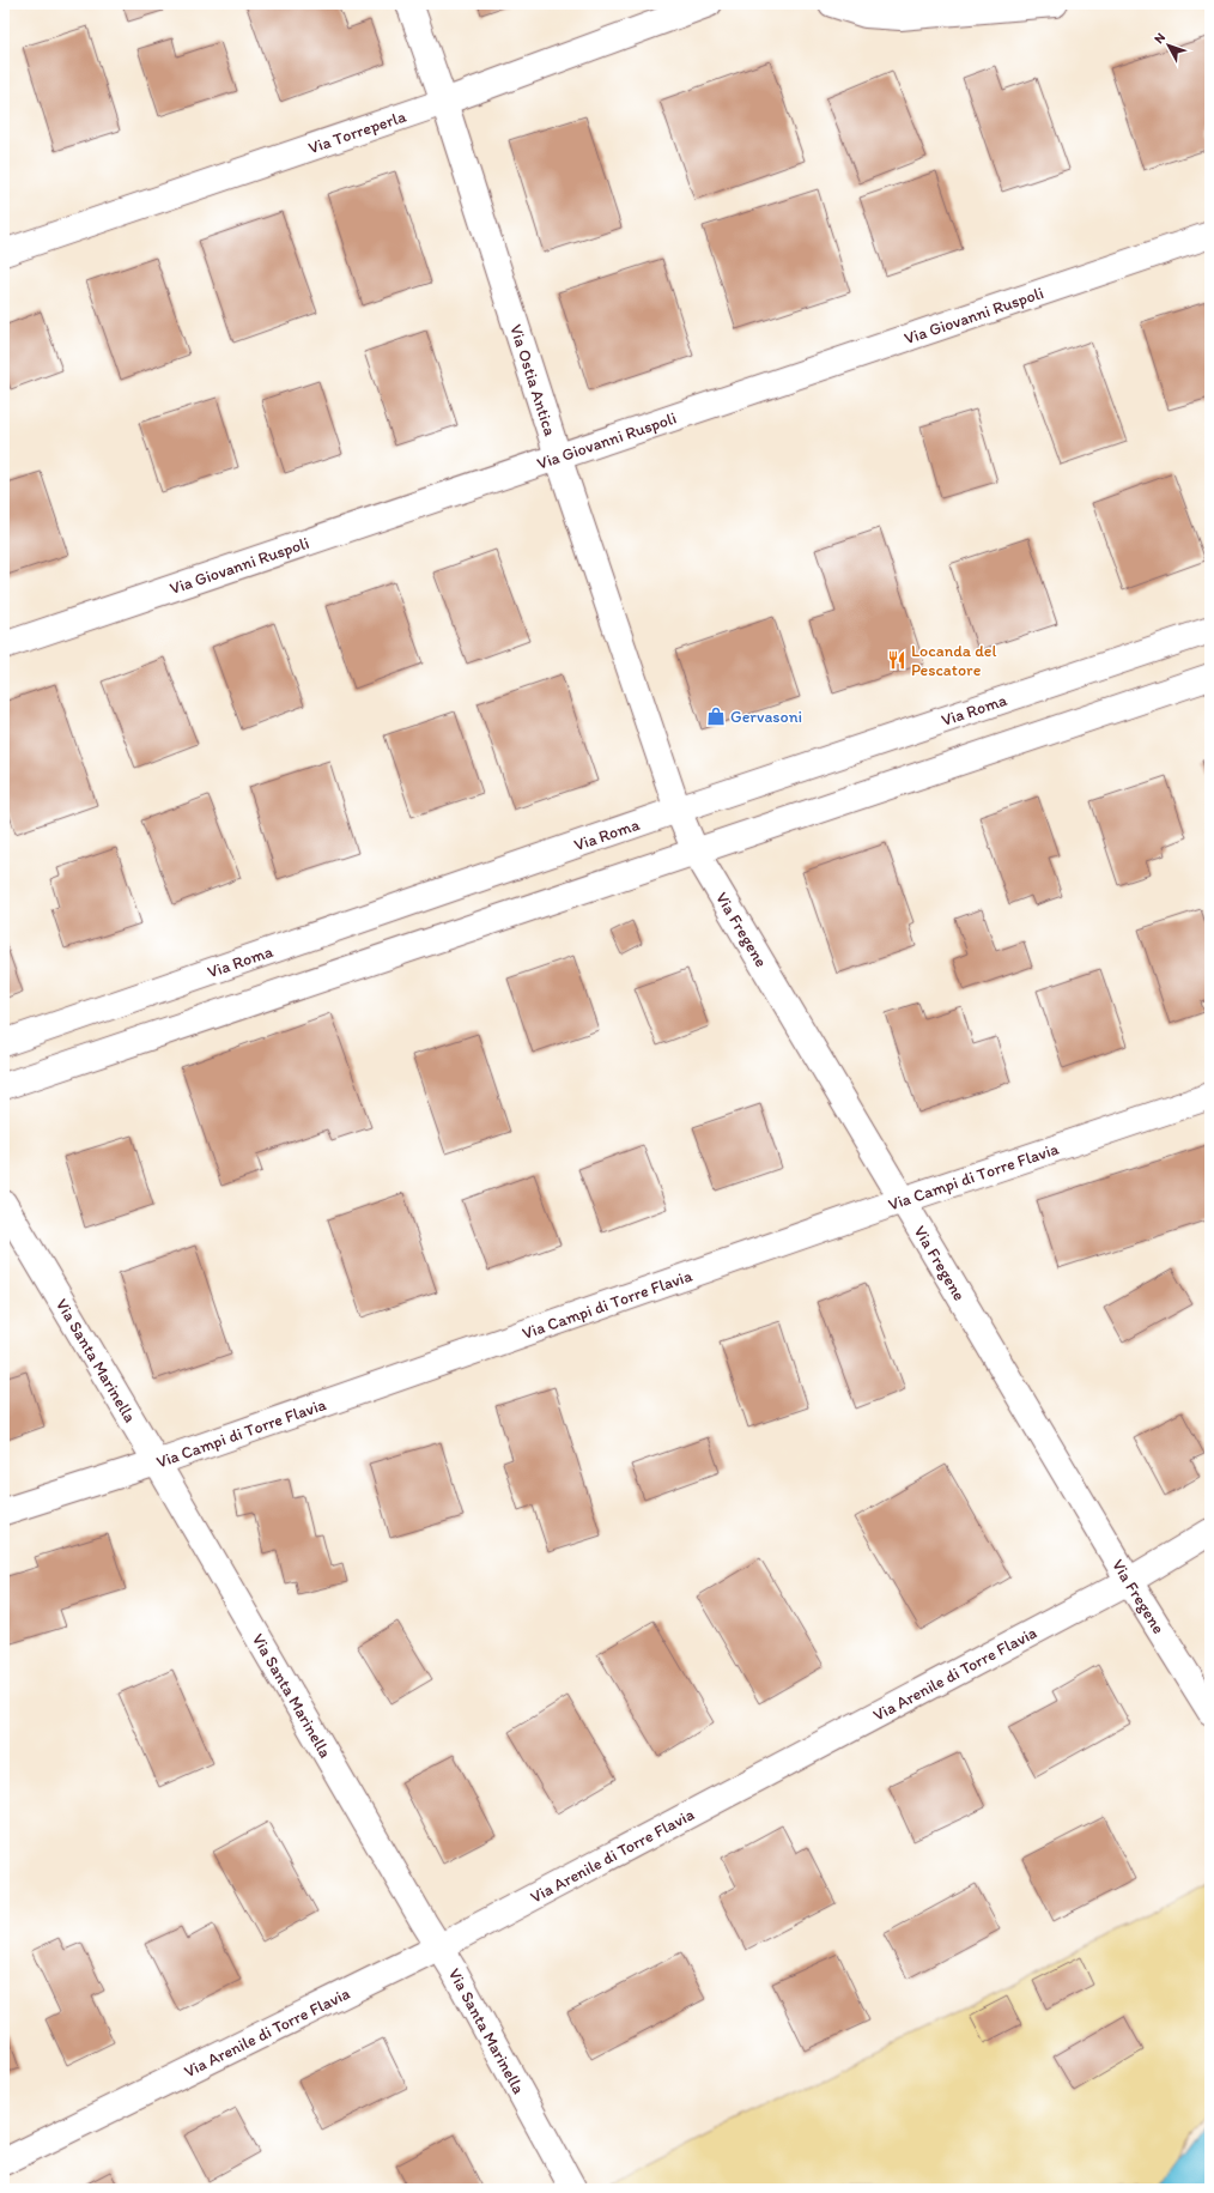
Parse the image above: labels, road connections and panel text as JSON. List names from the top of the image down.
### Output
{
  "streets": {
    "street": [
      "Via Torreperla",
      "Via Giovanni Ruspoli",
      "Via Ostia Antica",
      "Via Roma",
      "Via Fregene",
      "Via Campi di Torre Flavia",
      "Via Santa Marinella",
      "Via Arenile di Torre Flavia"
    ]
  },
  "crossings": [
    ["Via Torreperla", "Via Ostia Antica"],
    ["Via Giovanni Ruspoli", "Via Ostia Antica"],
    ["Via Ostia Antica", "Via Roma"],
    ["Via Ostia Antica", "Via Fregene"],
    ["Via Roma", "Via Fregene"],
    ["Via Fregene", "Via Campi di Torre Flavia"],
    ["Via Fregene", "Via Arenile di Torre Flavia"],
    ["Via Campi di Torre Flavia", "Via Santa Marinella"],
    ["Via Santa Marinella", "Via Arenile di Torre Flavia"]
  ],
  "places": {
    "restaurant": ["Locanda del Pescatore"],
    "shop": ["Gervasoni"]
  },
  "north": "top left"
}
